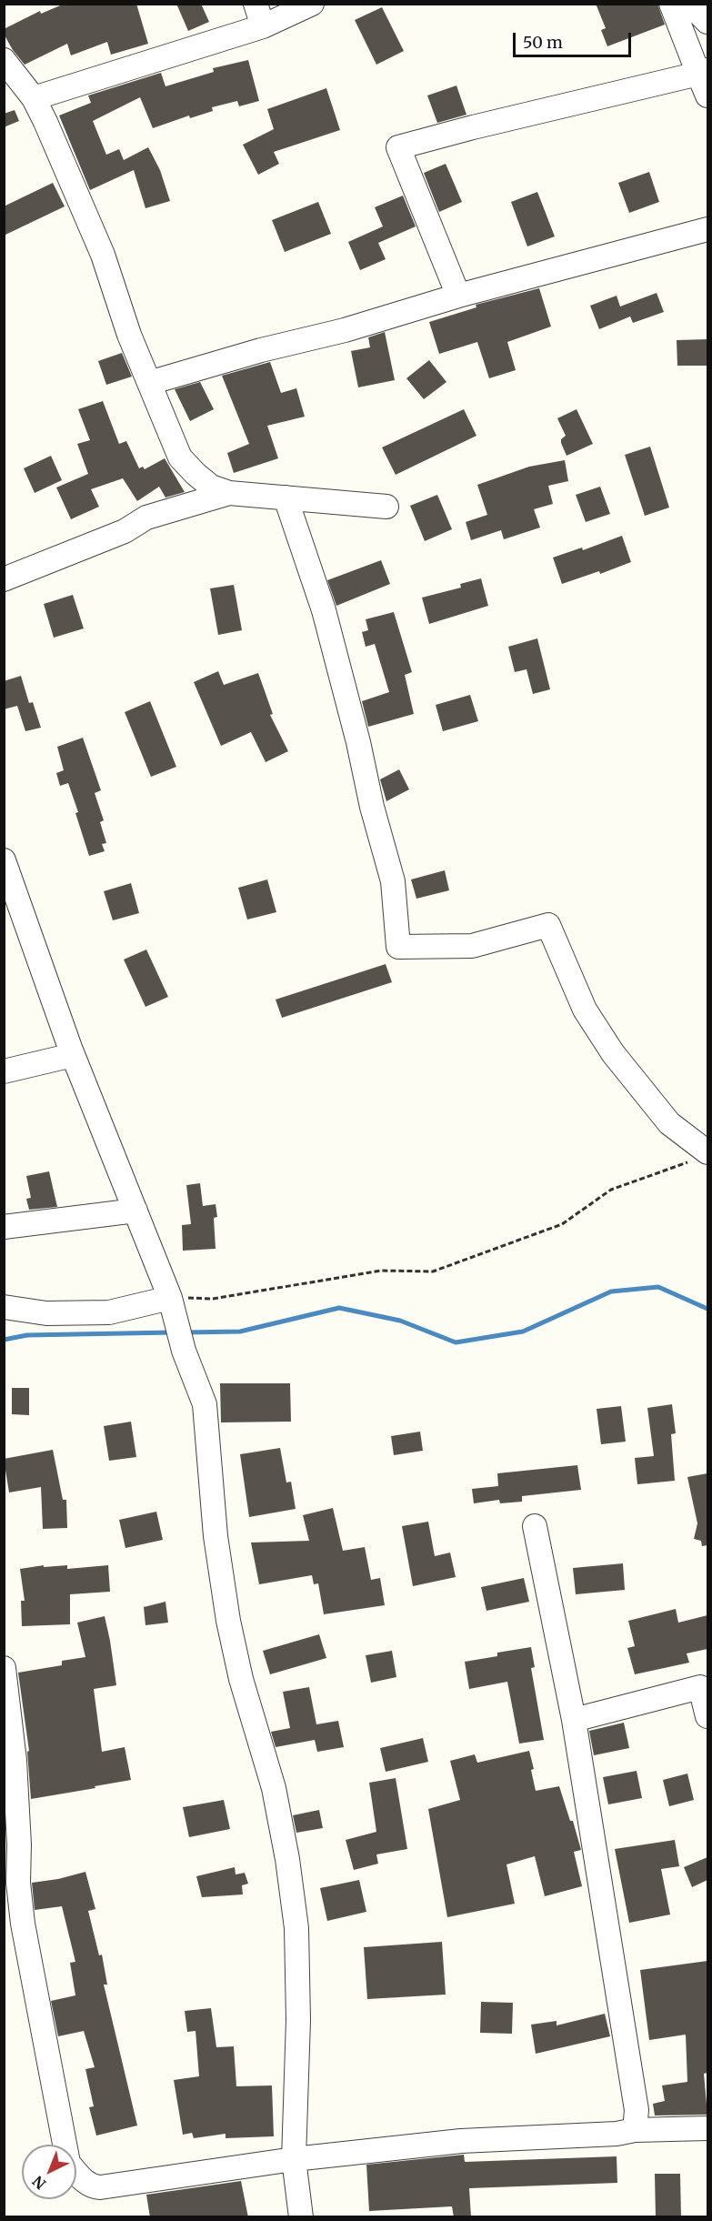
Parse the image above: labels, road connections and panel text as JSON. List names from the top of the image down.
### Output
{
  "scale_bar": "50 m",
  "north": "bottom left"
}
